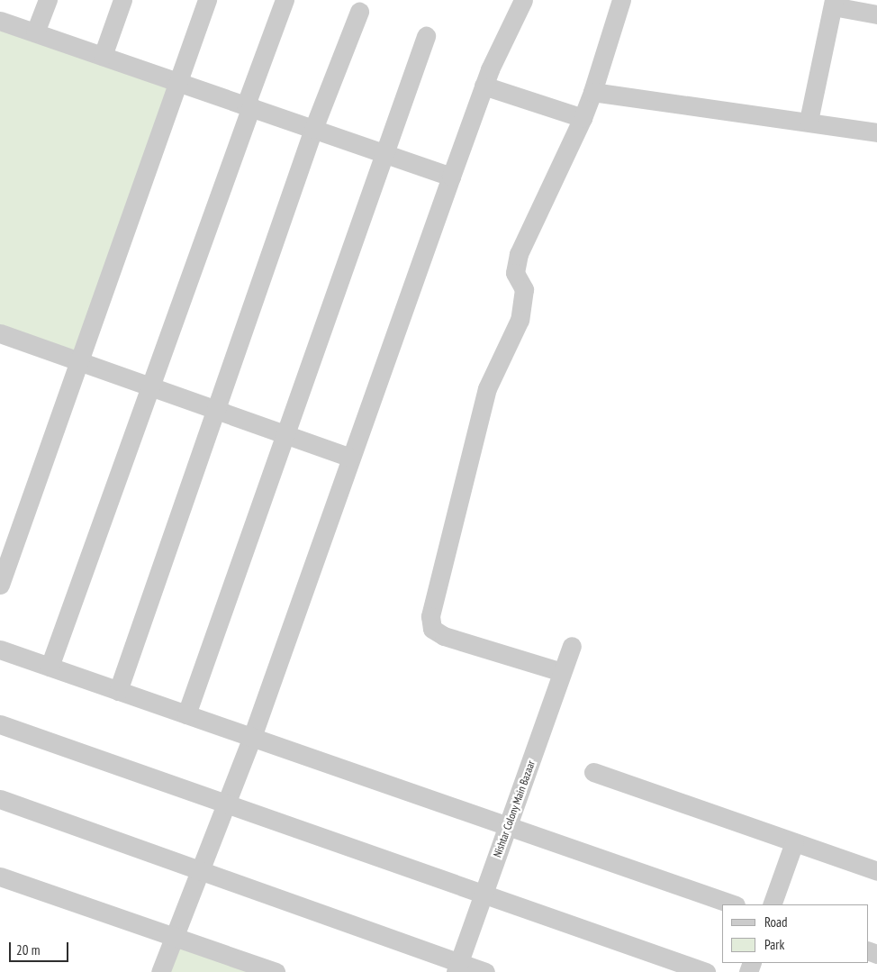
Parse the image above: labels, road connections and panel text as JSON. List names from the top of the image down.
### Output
{
  "streets": {
    "street": ["Nishtar Colony Main Bazaar"]
  },
  "legend": ["Road", "Park"],
  "scale_bar": "20 m"
}
